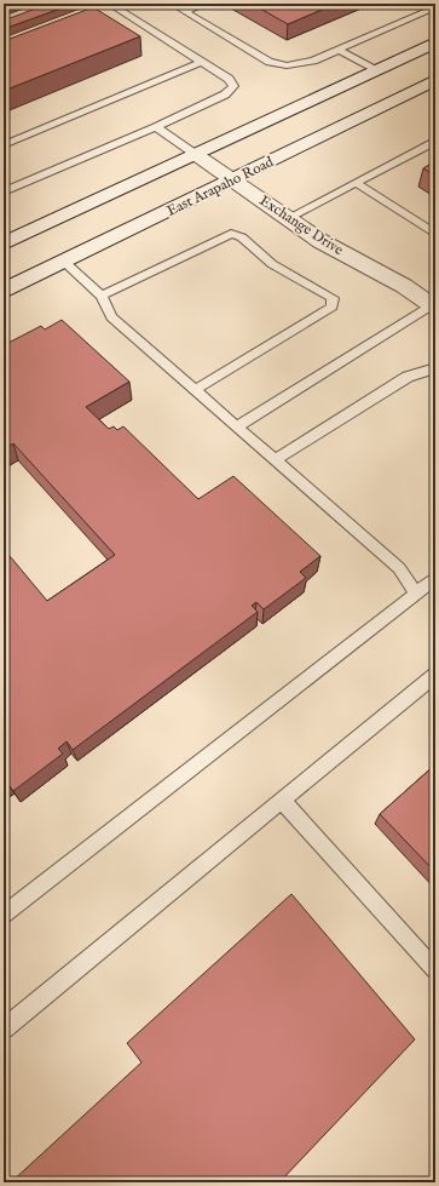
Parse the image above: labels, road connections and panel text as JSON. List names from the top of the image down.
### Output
{
  "streets": {
    "main road": ["East Arapaho Road", "Exchange Drive"]
  },
  "crossings": [
    ["East Arapaho Road", "Exchange Drive"]
  ]
}
